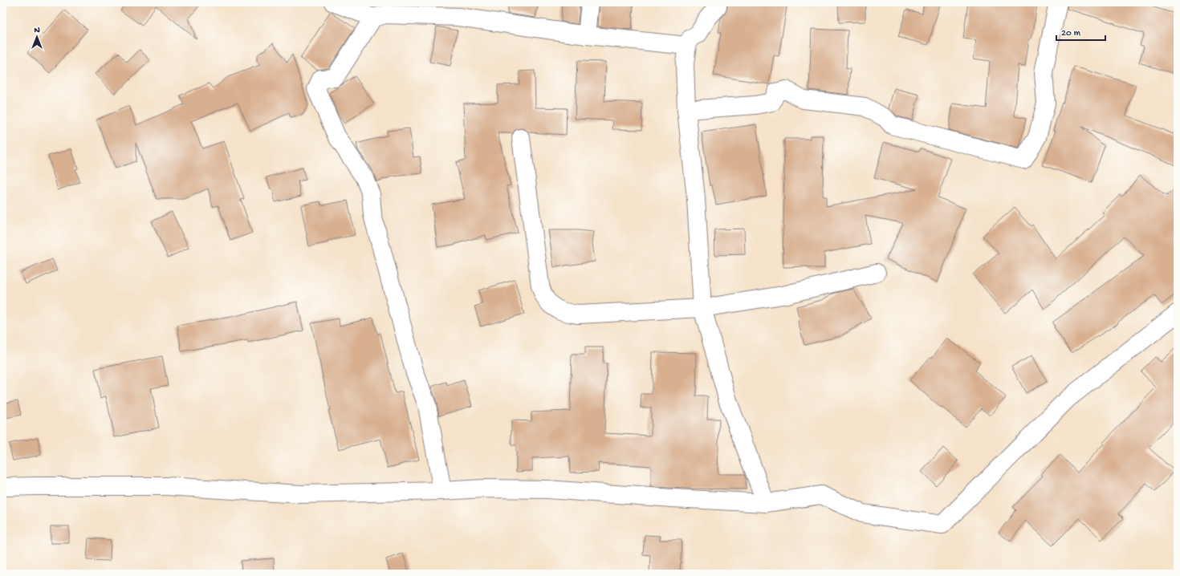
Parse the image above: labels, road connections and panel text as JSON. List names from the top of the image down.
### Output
{
  "scale_bar": "20 m",
  "north": "top"
}
